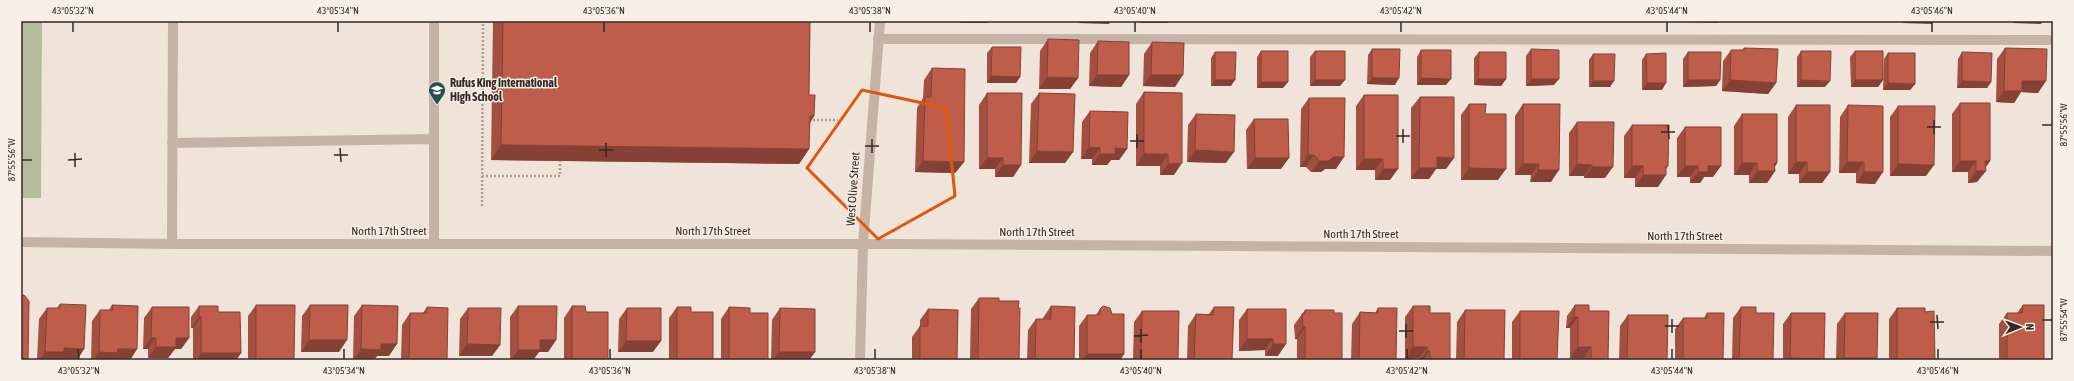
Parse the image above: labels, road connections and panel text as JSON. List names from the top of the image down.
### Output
{
  "streets": {
    "street": ["West Olive Street", "North 17th Street"]
  },
  "crossings": [
    ["West Olive Street", "North 17th Street"]
  ],
  "places": {
    "school or university": ["Rufus King International High School"]
  },
  "north": "right",
  "coordinates": [
    "43°05'32\"N",
    "43°05'34\"N",
    "43°05'36\"N",
    "43°05'38\"N",
    "43°05'40\"N",
    "43°05'42\"N",
    "43°05'44\"N",
    "43°05'46\"N",
    "87°55'56\"W",
    "87°55'54\"W"
  ]
}
